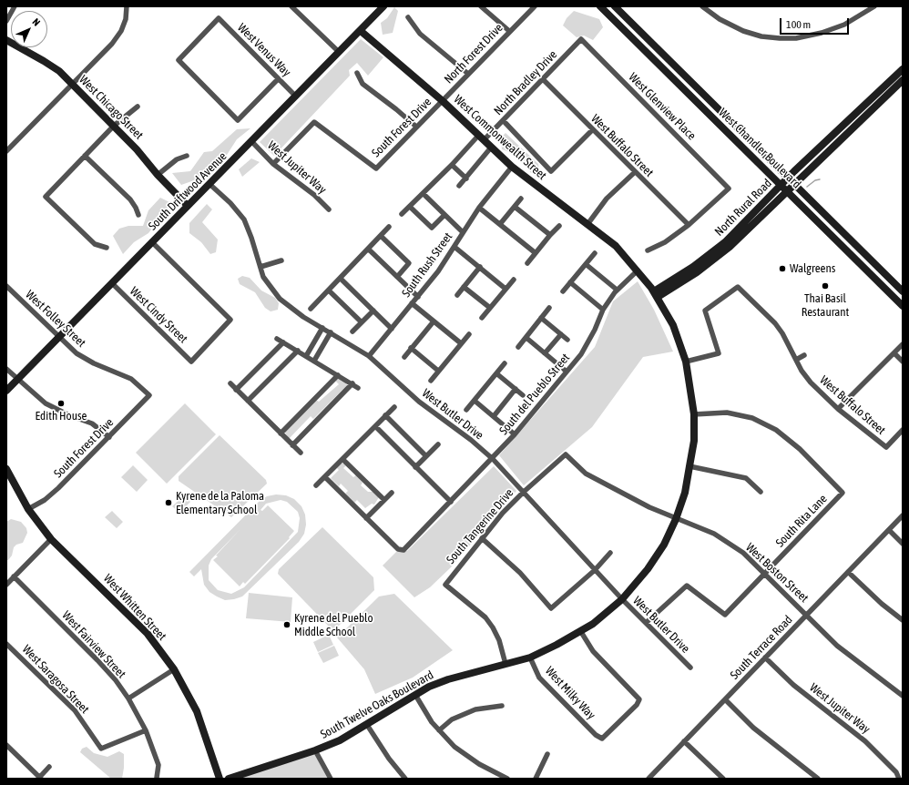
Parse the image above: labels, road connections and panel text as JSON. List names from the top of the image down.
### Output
{
  "streets": {
    "street": [
      "West Venus Way",
      "North Forest Drive",
      "North Bradley Drive",
      "West Glenview Place",
      "West Chicago Street",
      "South Forest Drive",
      "West Commonwealth Street",
      "West Buffalo Street",
      "West Chandler Boulevard",
      "West Jupiter Way",
      "South Driftwood Avenue",
      "North Rural Road",
      "South Rush Street",
      "West Cindy Street",
      "West Folley Street",
      "South del Pueblo Street",
      "West Butler Drive",
      "South Rita Lane",
      "South Tangerine Drive",
      "West Boston Street",
      "West Whitten Street",
      "West Fairview Street",
      "South Terrace Road",
      "West Saragosa Street",
      "West Milky Way",
      "South Twelve Oaks Boulevard"
    ]
  },
  "crossings": [
    ["West Venus Way", "South Driftwood Avenue"],
    ["North Forest Drive", "South Forest Drive"],
    ["North Forest Drive", "West Commonwealth Street"],
    ["North Bradley Drive", "West Glenview Place"],
    ["North Bradley Drive", "West Commonwealth Street"],
    ["North Bradley Drive", "West Buffalo Street"],
    ["West Glenview Place", "West Buffalo Street"],
    ["West Chicago Street", "South Driftwood Avenue"],
    ["South Forest Drive", "West Commonwealth Street"],
    ["South Forest Drive", "West Jupiter Way"],
    ["South Forest Drive", "West Folley Street"],
    ["South Forest Drive", "West Whitten Street"],
    ["West Commonwealth Street", "South Driftwood Avenue"],
    ["West Commonwealth Street", "North Rural Road"],
    ["West Commonwealth Street", "South Rush Street"],
    ["West Commonwealth Street", "South del Pueblo Street"],
    ["West Commonwealth Street", "South Twelve Oaks Boulevard"],
    ["West Buffalo Street", "South Twelve Oaks Boulevard"],
    ["West Chandler Boulevard", "North Rural Road"],
    ["West Jupiter Way", "South Driftwood Avenue"],
    ["West Jupiter Way", "South Terrace Road"],
    ["South Driftwood Avenue", "West Cindy Street"],
    ["South Driftwood Avenue", "West Folley Street"],
    ["South Driftwood Avenue", "West Butler Drive"],
    ["North Rural Road", "South Twelve Oaks Boulevard"],
    ["South Rush Street", "West Butler Drive"],
    ["South del Pueblo Street", "West Butler Drive"],
    ["West Butler Drive", "South Rita Lane"],
    ["West Butler Drive", "South Tangerine Drive"],
    ["West Butler Drive", "South Twelve Oaks Boulevard"],
    ["South Rita Lane", "West Boston Street"],
    ["South Rita Lane", "South Twelve Oaks Boulevard"],
    ["South Tangerine Drive", "West Boston Street"],
    ["South Tangerine Drive", "South Twelve Oaks Boulevard"],
    ["West Boston Street", "South Terrace Road"],
    ["West Boston Street", "South Twelve Oaks Boulevard"],
    ["West Fairview Street", "West Saragosa Street"],
    ["West Milky Way", "South Twelve Oaks Boulevard"]
  ],
  "places": [
    "Walgreens",
    "Thai Basil Restaurant",
    "Edith House",
    "Kyrene de la Paloma Elementary School",
    "Kyrene del Pueblo Middle School"
  ],
  "scale_bar": "100 m",
  "north": "top right"
}
